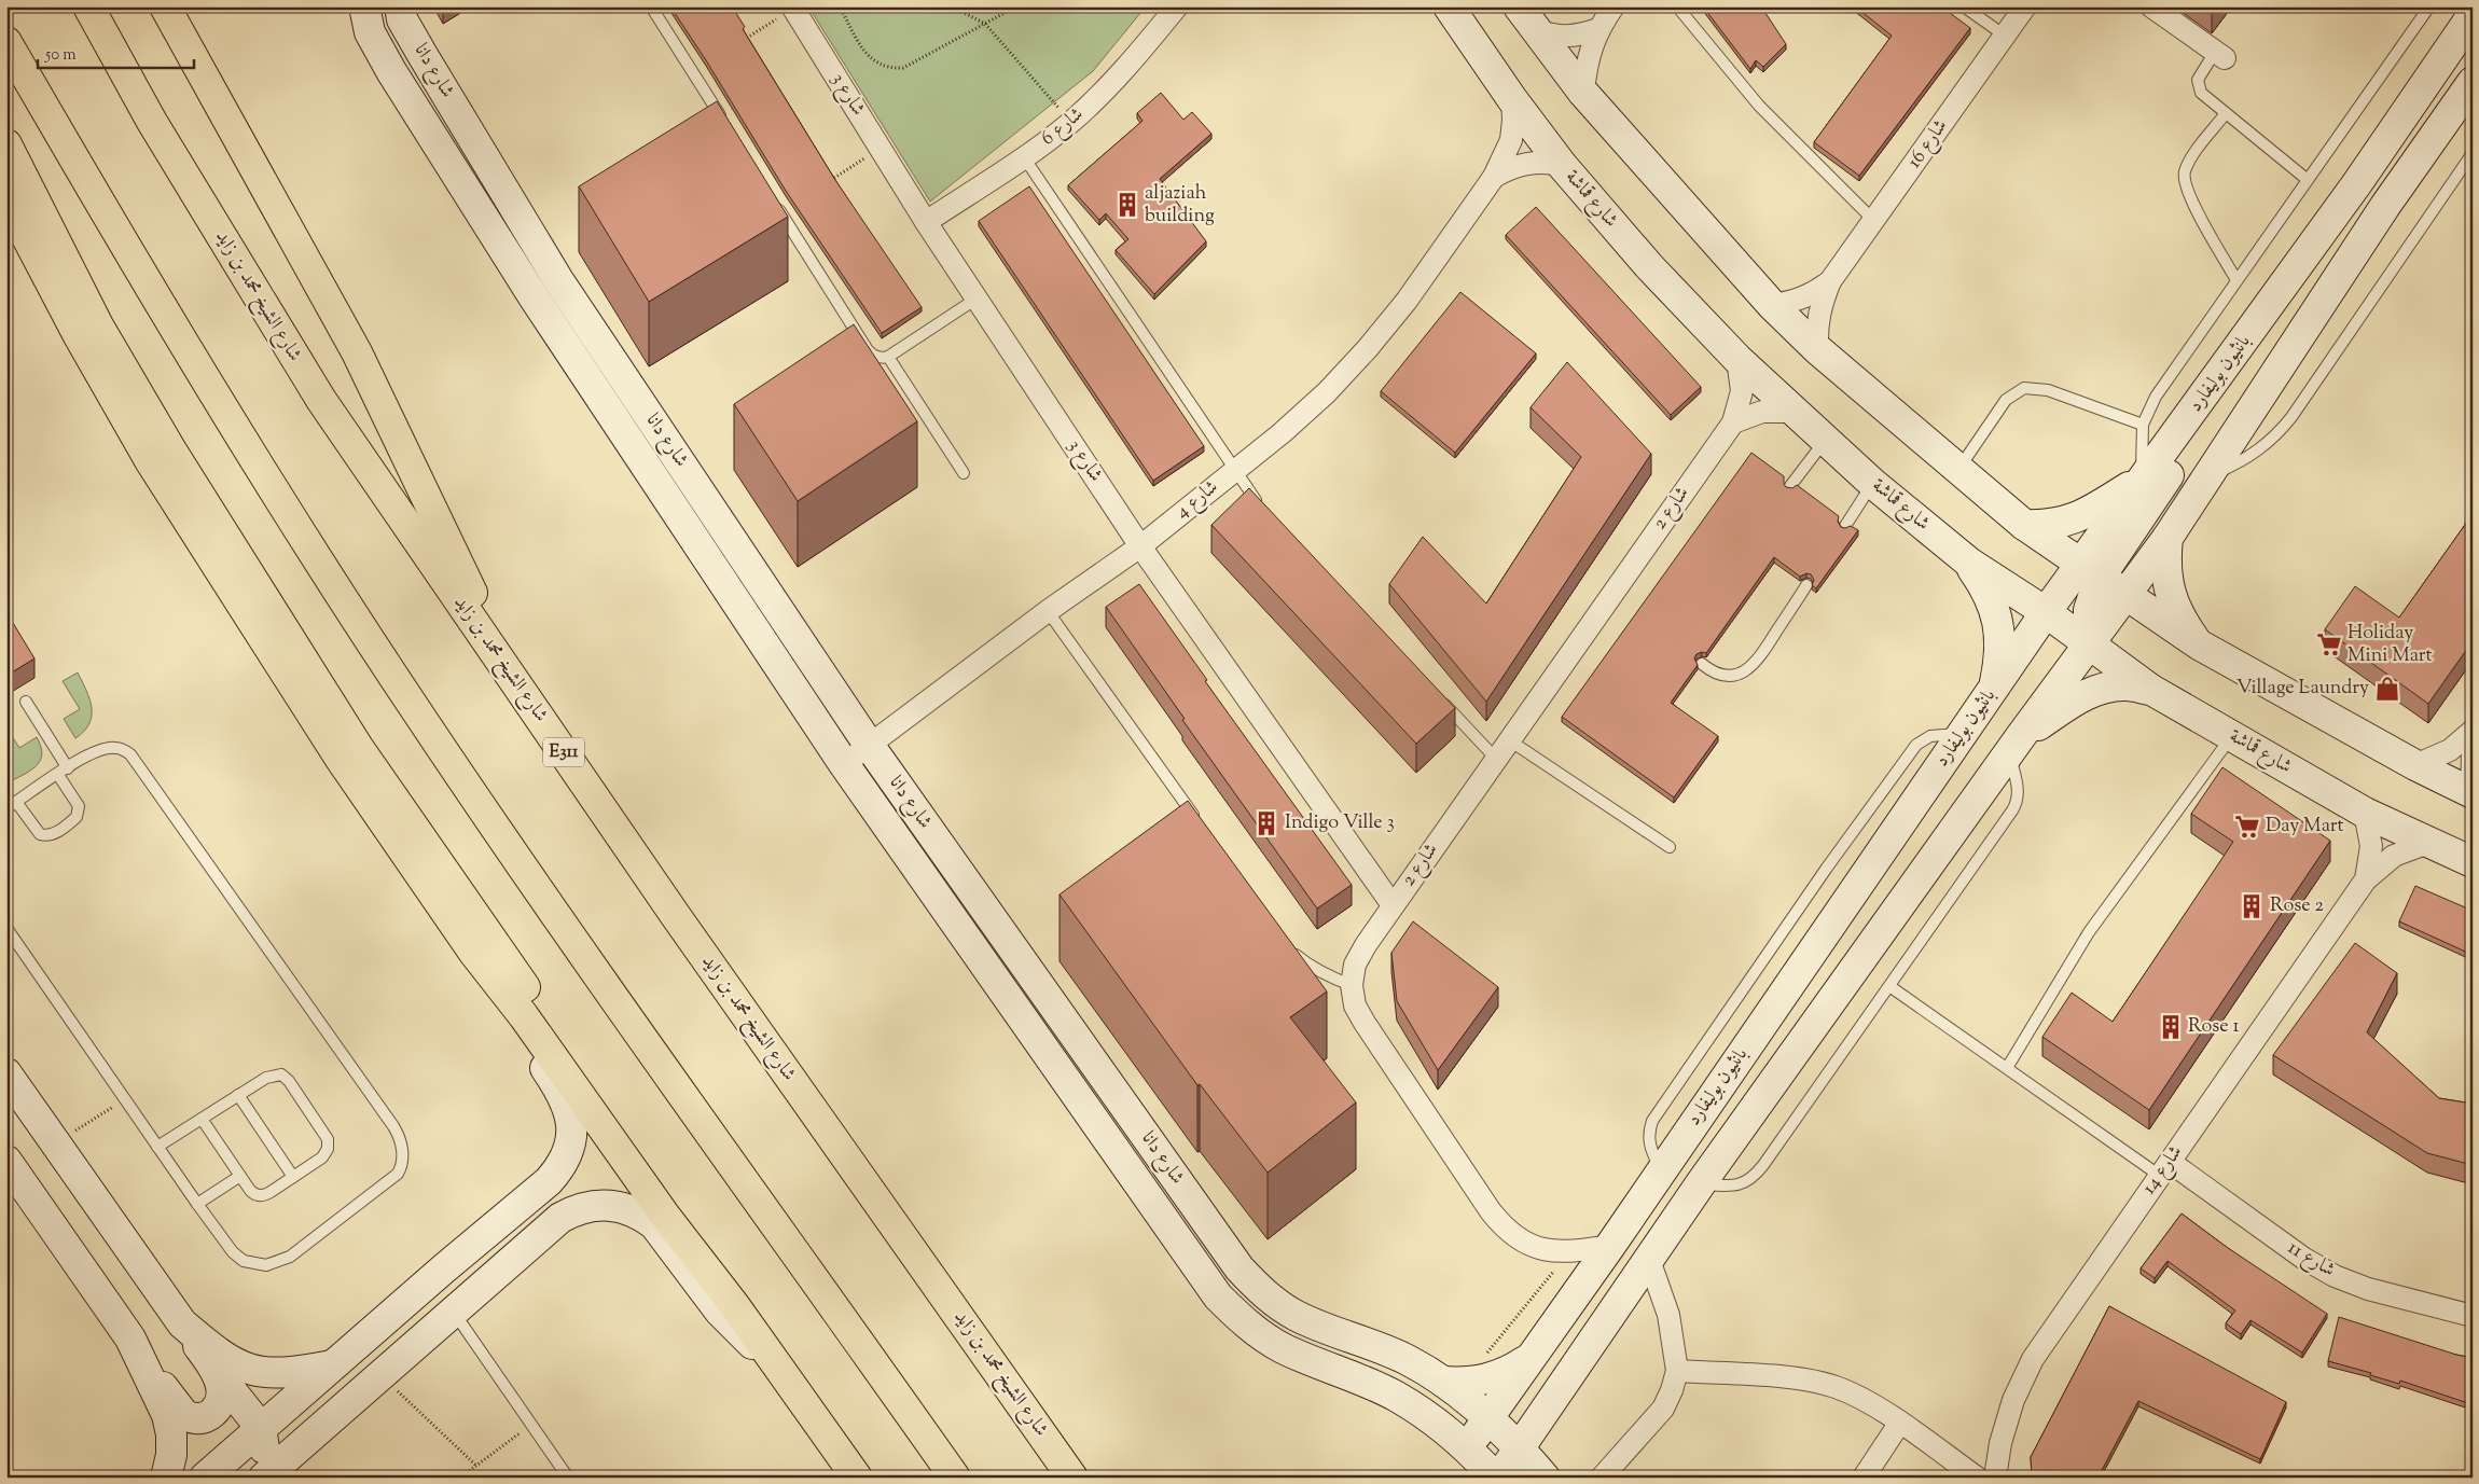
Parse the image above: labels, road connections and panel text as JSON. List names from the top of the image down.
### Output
{
  "streets": {
    "highway": ["شارع الشيخ محمد بن زايد", "E311"],
    "street": [
      "شارع دانا",
      "شارع 3",
      "شارع 6",
      "شارع 16",
      "شارع قماشة",
      "بانثيون بوليفارد",
      "شارع 4",
      "شارع 2",
      "شارع 14",
      "شارع 11"
    ]
  },
  "crossings": [
    ["شارع دانا", "بانثيون بوليفارد"],
    ["شارع دانا", "شارع 4"],
    ["شارع 3", "شارع 6"],
    ["شارع 3", "شارع 4"],
    ["شارع 3", "شارع 2"],
    ["شارع قماشة", "بانثيون بوليفارد"],
    ["شارع قماشة", "شارع 4"],
    ["شارع قماشة", "شارع 2"],
    ["شارع قماشة", "شارع 14"],
    ["بانثيون بوليفارد", "شارع 2"],
    ["شارع 14", "شارع 11"]
  ],
  "places": {
    "building": [
      "aljaziah building",
      "Indigo Ville 3",
      "Rose 2",
      "Rose 1"
    ],
    "supermarket": ["Holiday Mini Mart", "Day Mart"],
    "shop": ["Village Laundry"]
  },
  "scale_bar": "50 m"
}
